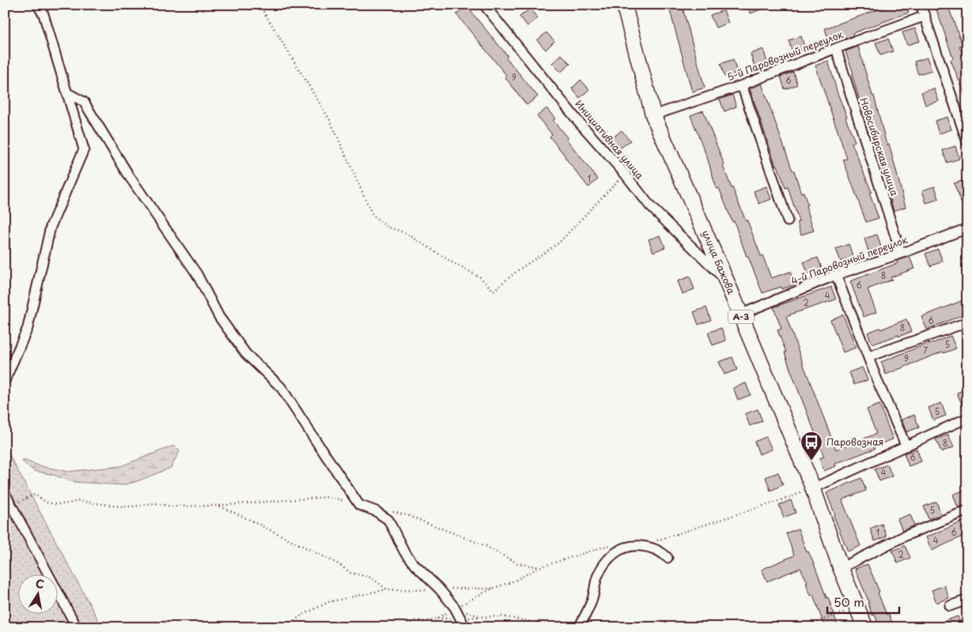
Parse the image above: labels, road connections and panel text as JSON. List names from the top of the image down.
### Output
{
  "streets": {
    "highway": ["улица Бажова", "A-3"],
    "street": [
      "5-й Паровозный переулок",
      "Инициативная улица",
      "Новосибирская улица",
      "4-й Паровозный переулок"
    ]
  },
  "crossings": [
    ["5-й Паровозный переулок", "Новосибирская улица"],
    ["5-й Паровозный переулок", "улица Бажова"],
    ["Инициативная улица", "улица Бажова"],
    ["Новосибирская улица", "4-й Паровозный переулок"],
    ["4-й Паровозный переулок", "улица Бажова"]
  ],
  "places": {
    "bus stop": ["Паровозная"]
  },
  "house_numbers": [
    "9",
    "6",
    "1",
    "8",
    "6",
    "4",
    "2",
    "6",
    "8",
    "5",
    "7",
    "9",
    "5",
    "8",
    "6",
    "4",
    "5",
    "1",
    "6",
    "4",
    "2"
  ],
  "scale_bar": "50 m",
  "north": "top"
}
